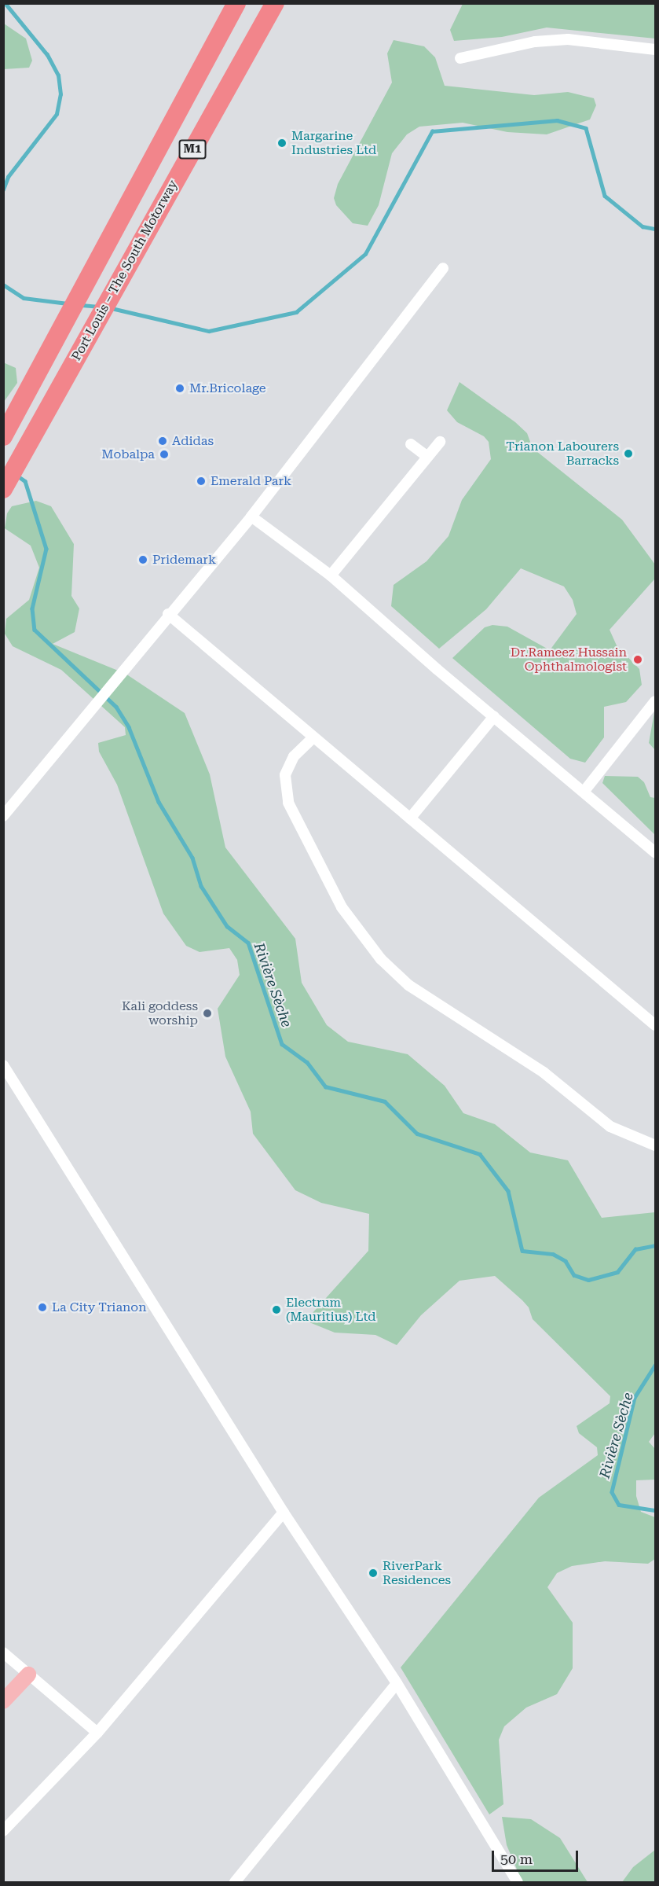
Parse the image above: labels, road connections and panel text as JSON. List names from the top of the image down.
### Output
{
  "streets": {
    "highway": ["M1", "Port Louis – The South Motorway"]
  },
  "water": ["Rivière Sèche"],
  "places": [
    "Margarine Industries Ltd",
    "Mr.Bricolage",
    "Adidas",
    "Trianon Labourers Barracks",
    "Mobalpa",
    "Emerald Park",
    "Pridemark",
    "Dr.Rameez Hussain Ophthalmologist",
    "Kali goddess worship",
    "La City Trianon",
    "Electrum (Mauritius) Ltd",
    "RiverPark Residences"
  ],
  "scale_bar": "50 m"
}
